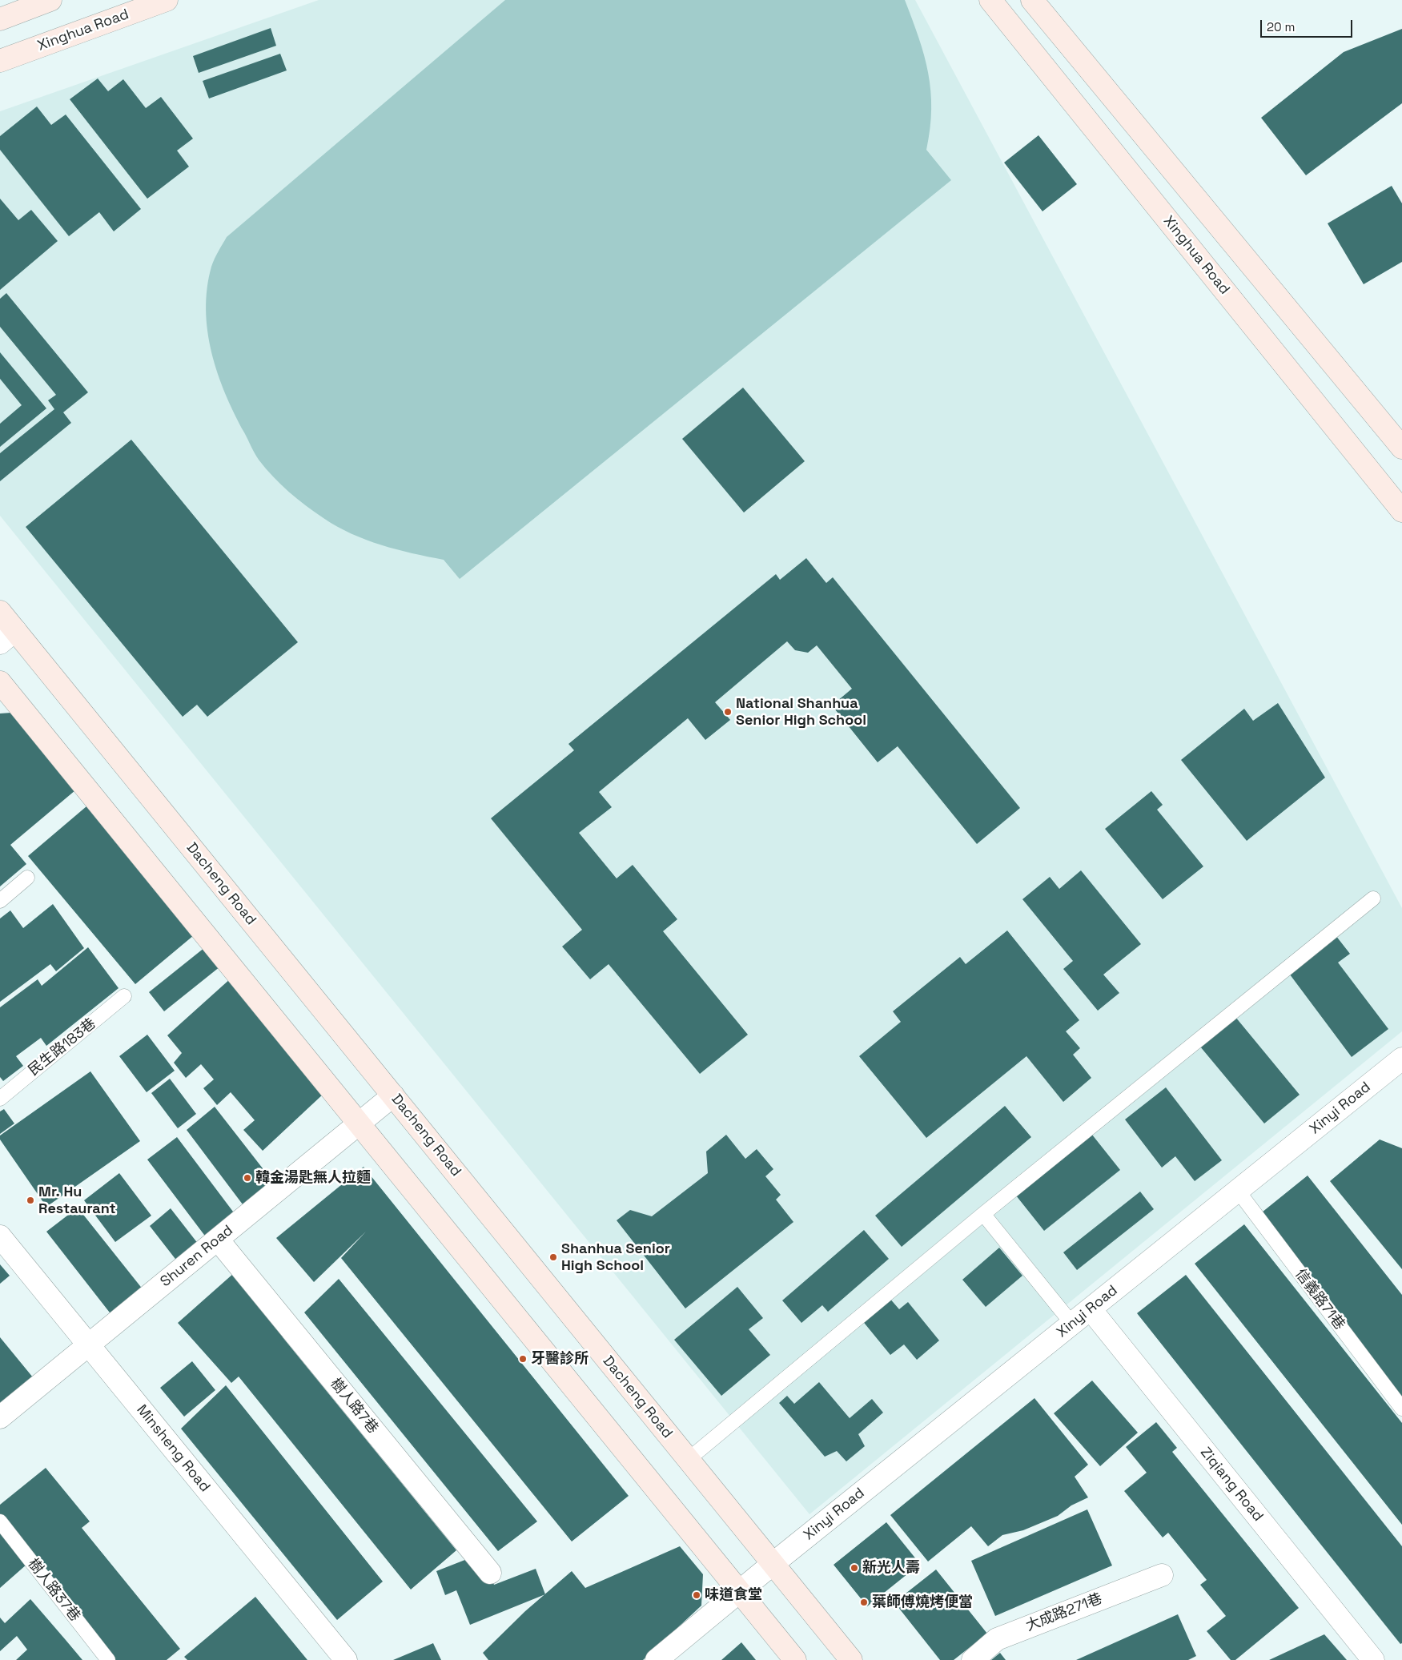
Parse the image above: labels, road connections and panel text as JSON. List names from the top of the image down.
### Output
{
  "streets": {
    "main road": ["Xinghua Road", "Dacheng Road"],
    "street": [
      "Xinyi Road",
      "Shuren Road",
      "樹人路7巷",
      "Minsheng Road",
      "Ziqiang Road",
      "大成路271巷"
    ],
    "lane": ["民生路183巷", "信義路71巷", "樹人路37巷"]
  },
  "crossings": [
    ["Dacheng Road", "Xinyi Road"],
    ["Dacheng Road", "Shuren Road"],
    ["Xinyi Road", "信義路71巷"],
    ["Xinyi Road", "Ziqiang Road"],
    ["Shuren Road", "樹人路7巷"],
    ["Shuren Road", "Minsheng Road"]
  ],
  "places": [
    "National Shanhua Senior High School",
    "韓金湯匙無人拉麵",
    "Mr. Hu Restaurant",
    "Shanhua Senior High School",
    "牙醫診所",
    "新光人壽",
    "味道食堂",
    "葉師傅燒烤便當"
  ],
  "scale_bar": "20 m"
}
